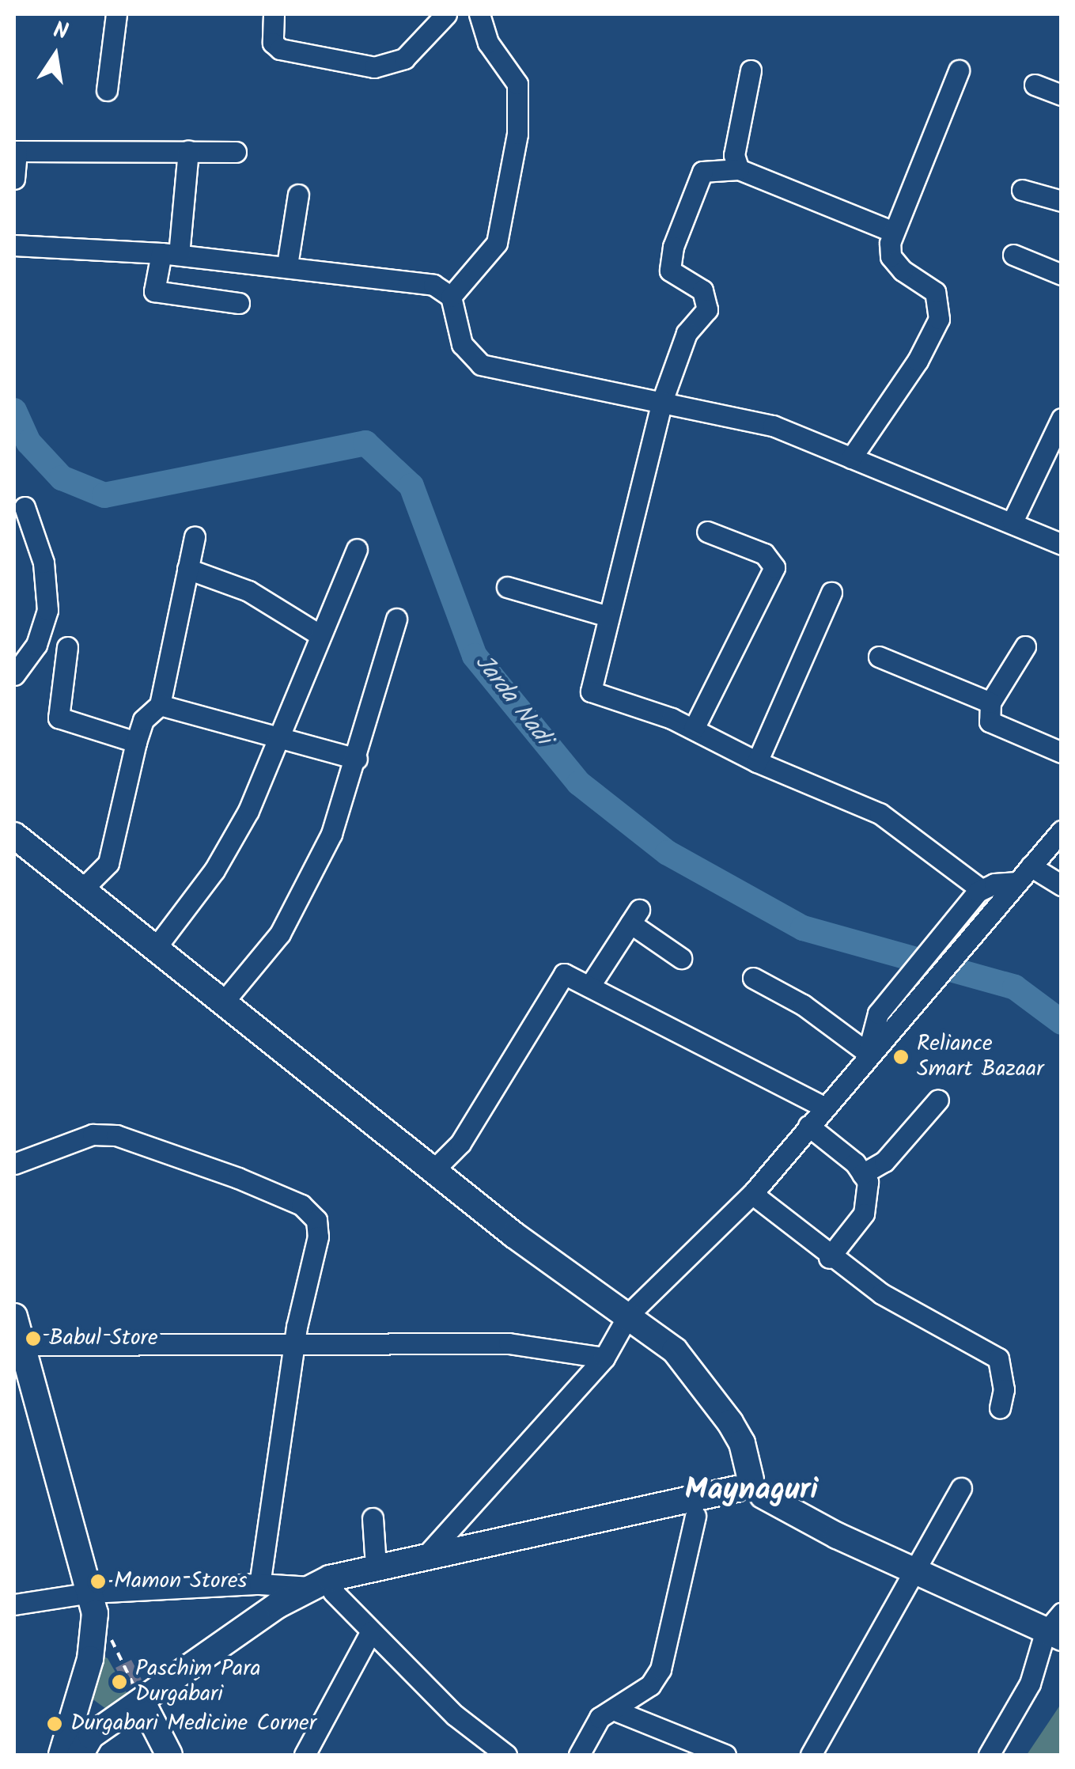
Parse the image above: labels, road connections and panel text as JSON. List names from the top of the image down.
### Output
{
  "districts": ["Maynaguri"],
  "water": ["Jarda Nadi"],
  "places": [
    "Reliance Smart Bazaar",
    "Babul Store",
    "Mamon Stores",
    "Paschim Para Durgabari",
    "Durgabari Medicine Corner"
  ],
  "north": "top"
}
